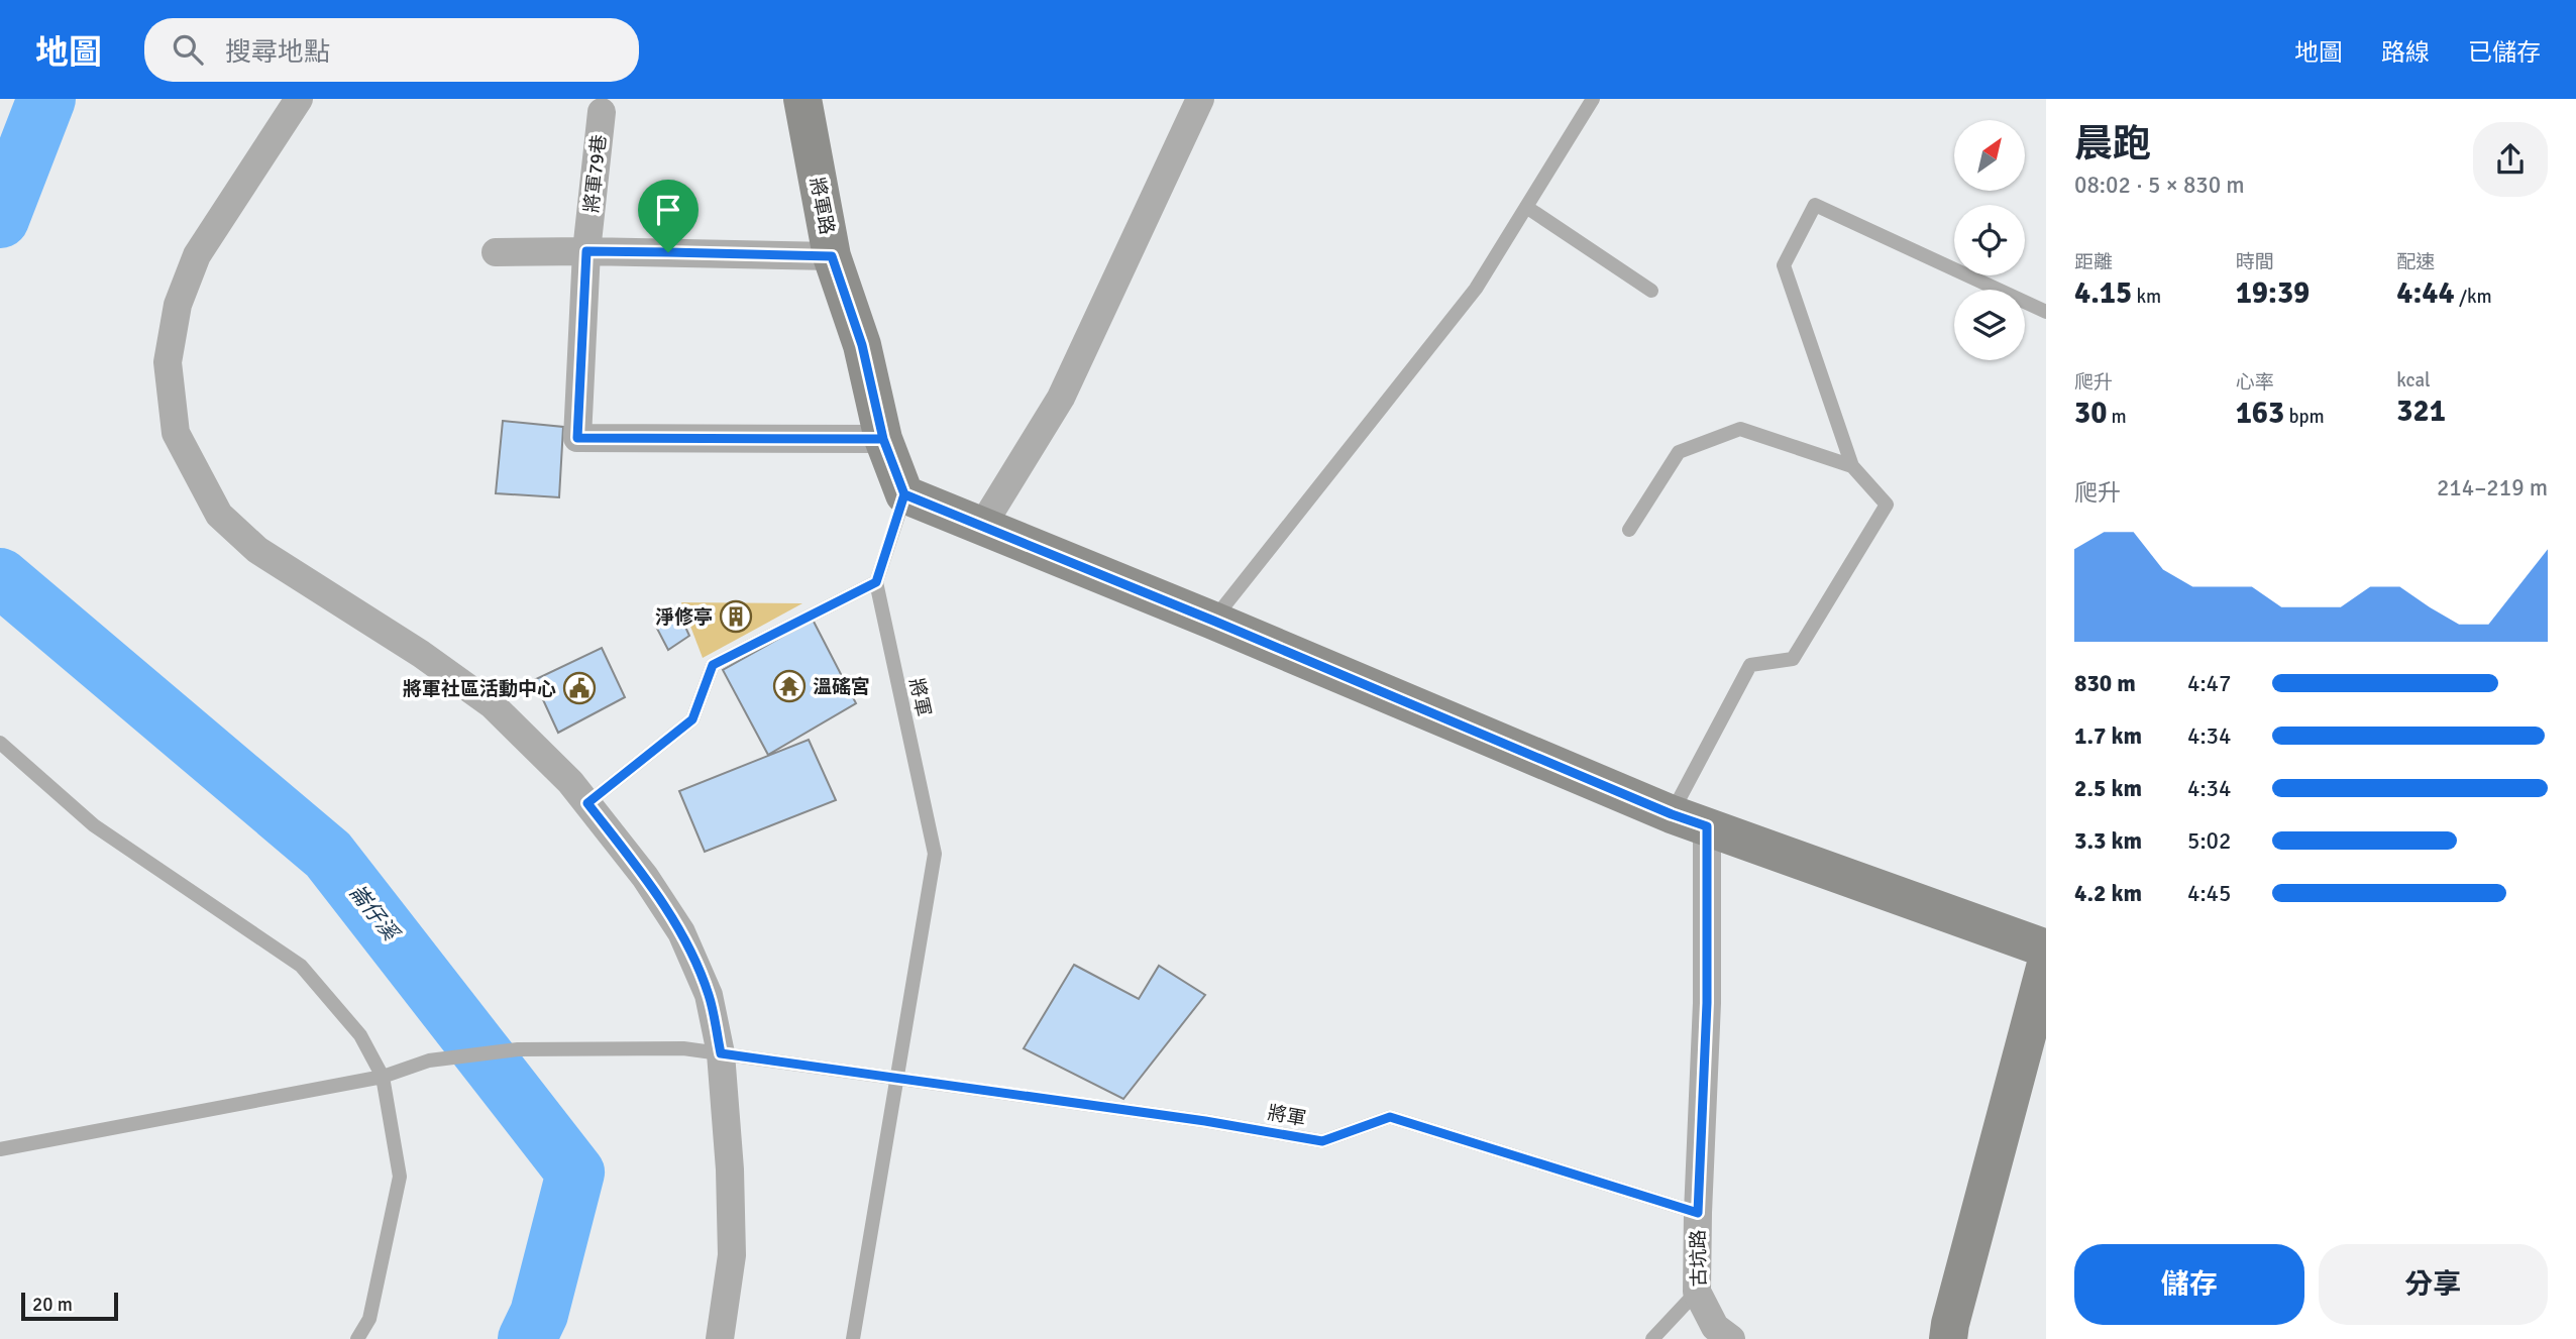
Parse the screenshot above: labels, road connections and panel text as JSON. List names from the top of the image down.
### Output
{
  "streets": {
    "main road": ["將軍路"],
    "street": ["將軍79巷", "古坑路"],
    "lane": ["將軍"]
  },
  "crossings": [
    ["將軍79巷", "將軍路"],
    ["將軍", "古坑路"]
  ],
  "water": ["崙仔溪"],
  "places": {
    "building": ["淨修亭"],
    "temple": ["溫磘宮"],
    "public building": ["將軍社區活動中心"]
  },
  "scale_bar": "20 m",
  "north": "top right",
  "page": {
    "header": "地圖",
    "search": "搜尋地點",
    "nav": ["地圖", "路線", "已儲存"],
    "heading": ["晨跑", "08:02 · 5 × 830 m"],
    "stats": [
      ["距離", "4.15 km"],
      ["時間", "19:39"],
      ["配速", "4:44 /km"],
      ["爬升", "30 m"],
      ["心率", "163 bpm"],
      ["kcal", "321"]
    ],
    "chart": ["爬升", "214–219 m"],
    "list": [
      {
        "name": "830 m",
        "note": "4:47"
      },
      {
        "name": "1.7 km",
        "note": "4:34"
      },
      {
        "name": "2.5 km",
        "note": "4:34"
      },
      {
        "name": "3.3 km",
        "note": "5:02"
      },
      {
        "name": "4.2 km",
        "note": "4:45"
      }
    ],
    "buttons": ["儲存", "分享"],
    "scale": "20 m"
  }
}
